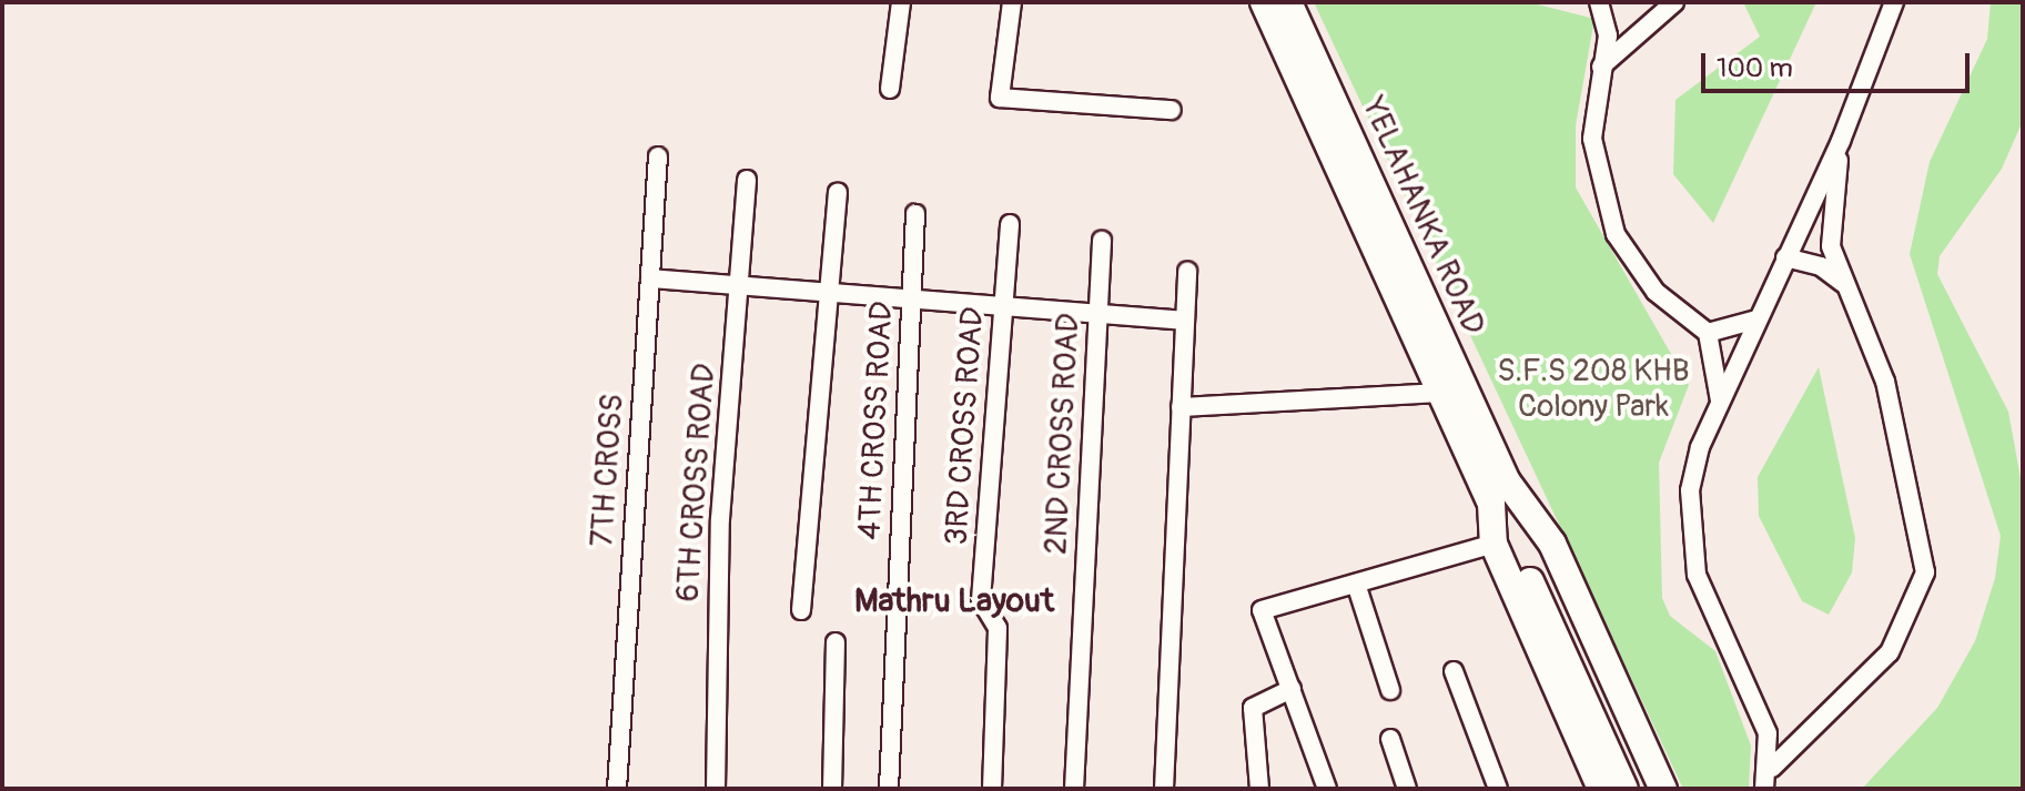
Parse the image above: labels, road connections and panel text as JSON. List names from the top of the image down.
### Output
{
  "streets": {
    "main road": ["YELAHANKA ROAD"],
    "street": [
      "4TH CROSS ROAD",
      "3RD CROSS ROAD",
      "2ND CROSS ROAD",
      "7TH CROSS",
      "6TH CROSS ROAD"
    ]
  },
  "districts": ["Mathru Layout"],
  "parks": ["S.F.S 208 KHB Colony Park"],
  "scale_bar": "100 m"
}
